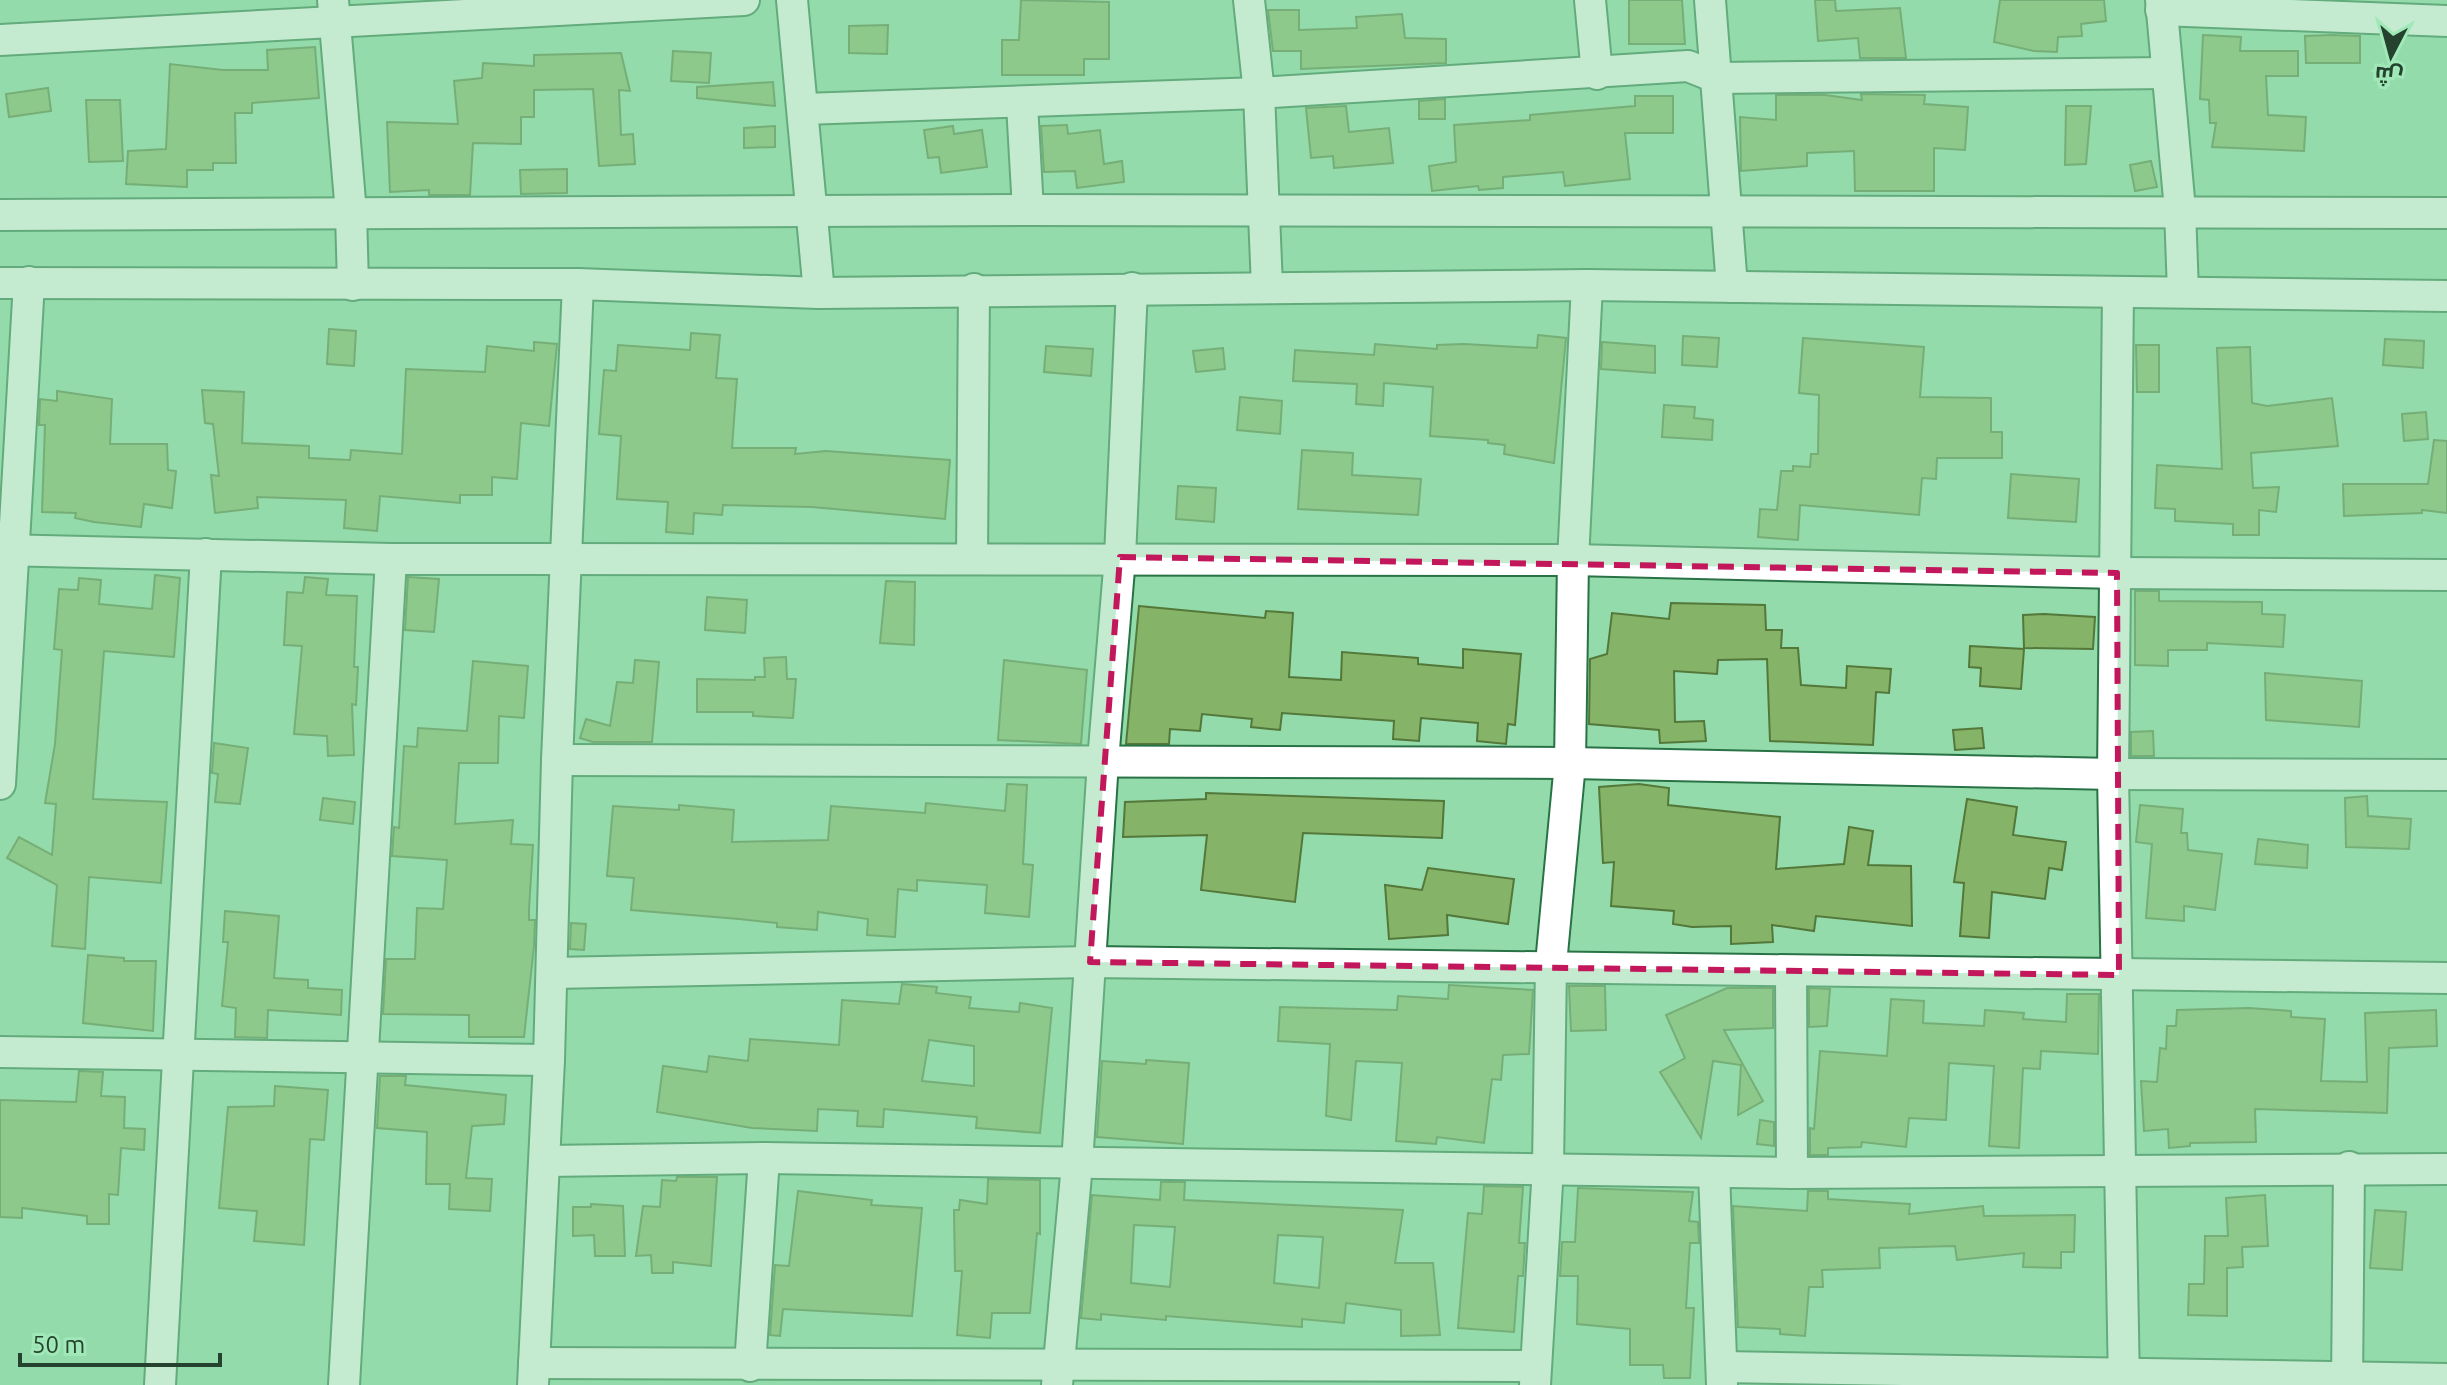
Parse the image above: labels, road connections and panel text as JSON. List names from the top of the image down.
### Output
{
  "scale_bar": "50 m",
  "north": "bottom"
}
